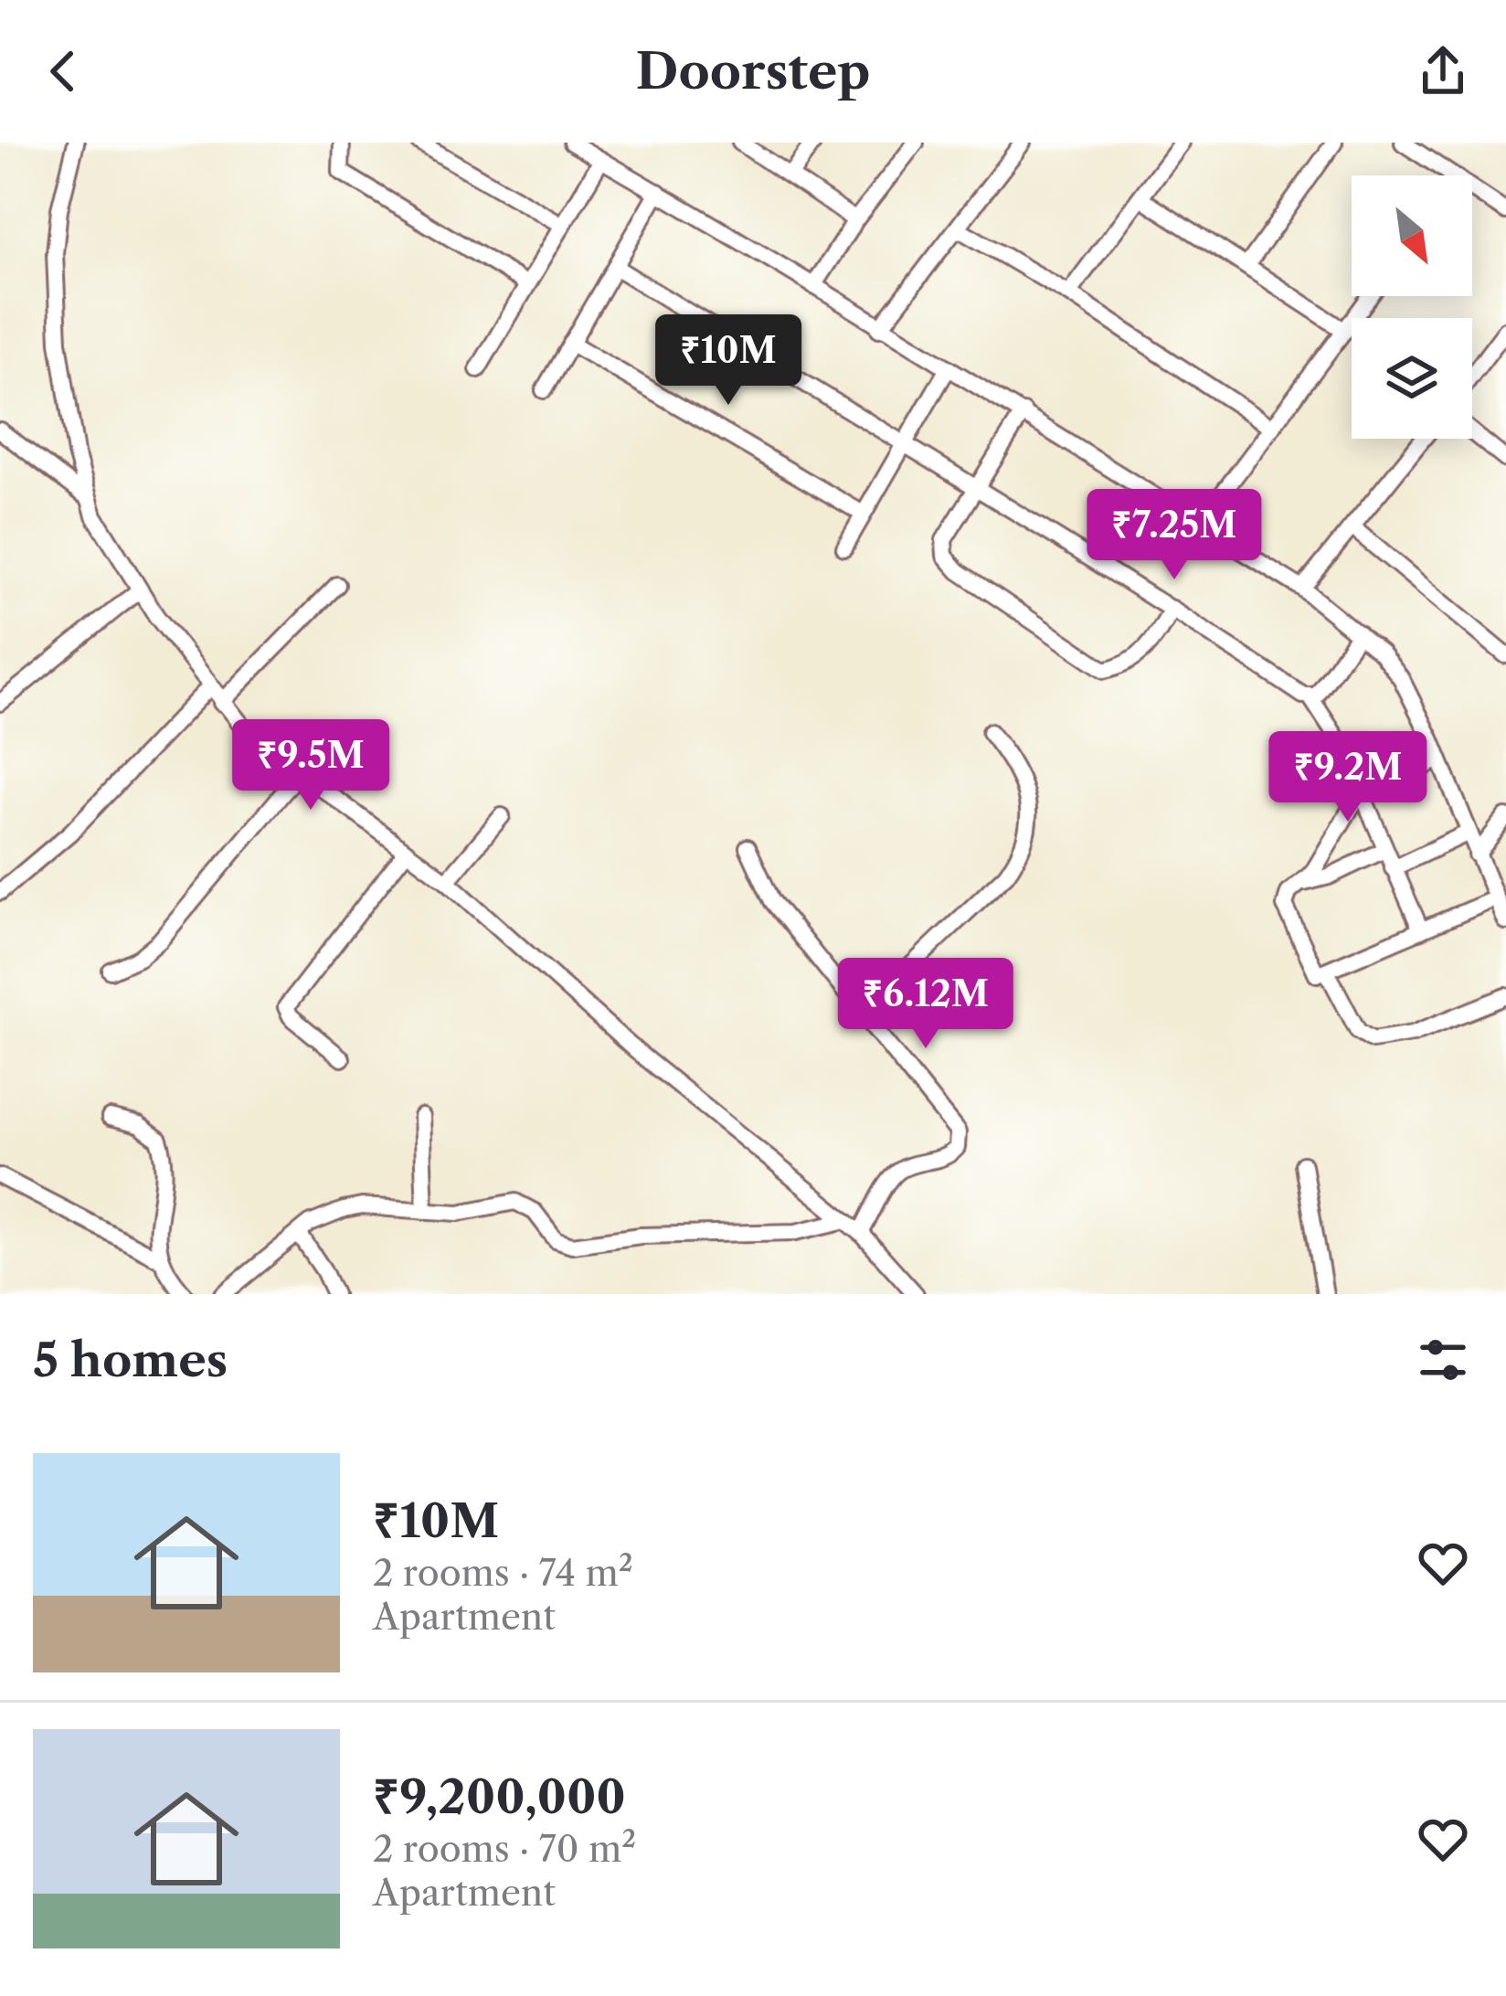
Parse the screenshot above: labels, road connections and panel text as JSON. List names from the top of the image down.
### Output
{
  "north": "bottom right",
  "page": {
    "header": "Doorstep",
    "price": [
      "₹10M",
      "₹7.25M",
      "₹9.5M",
      "₹9.2M",
      "₹6.12M"
    ],
    "heading": "5 homes",
    "list": [
      {
        "name": "₹10M",
        "note": "2 rooms · 74 m² · Apartment"
      },
      {
        "name": "₹9,200,000",
        "note": "2 rooms · 70 m² · Apartment"
      }
    ]
  }
}
